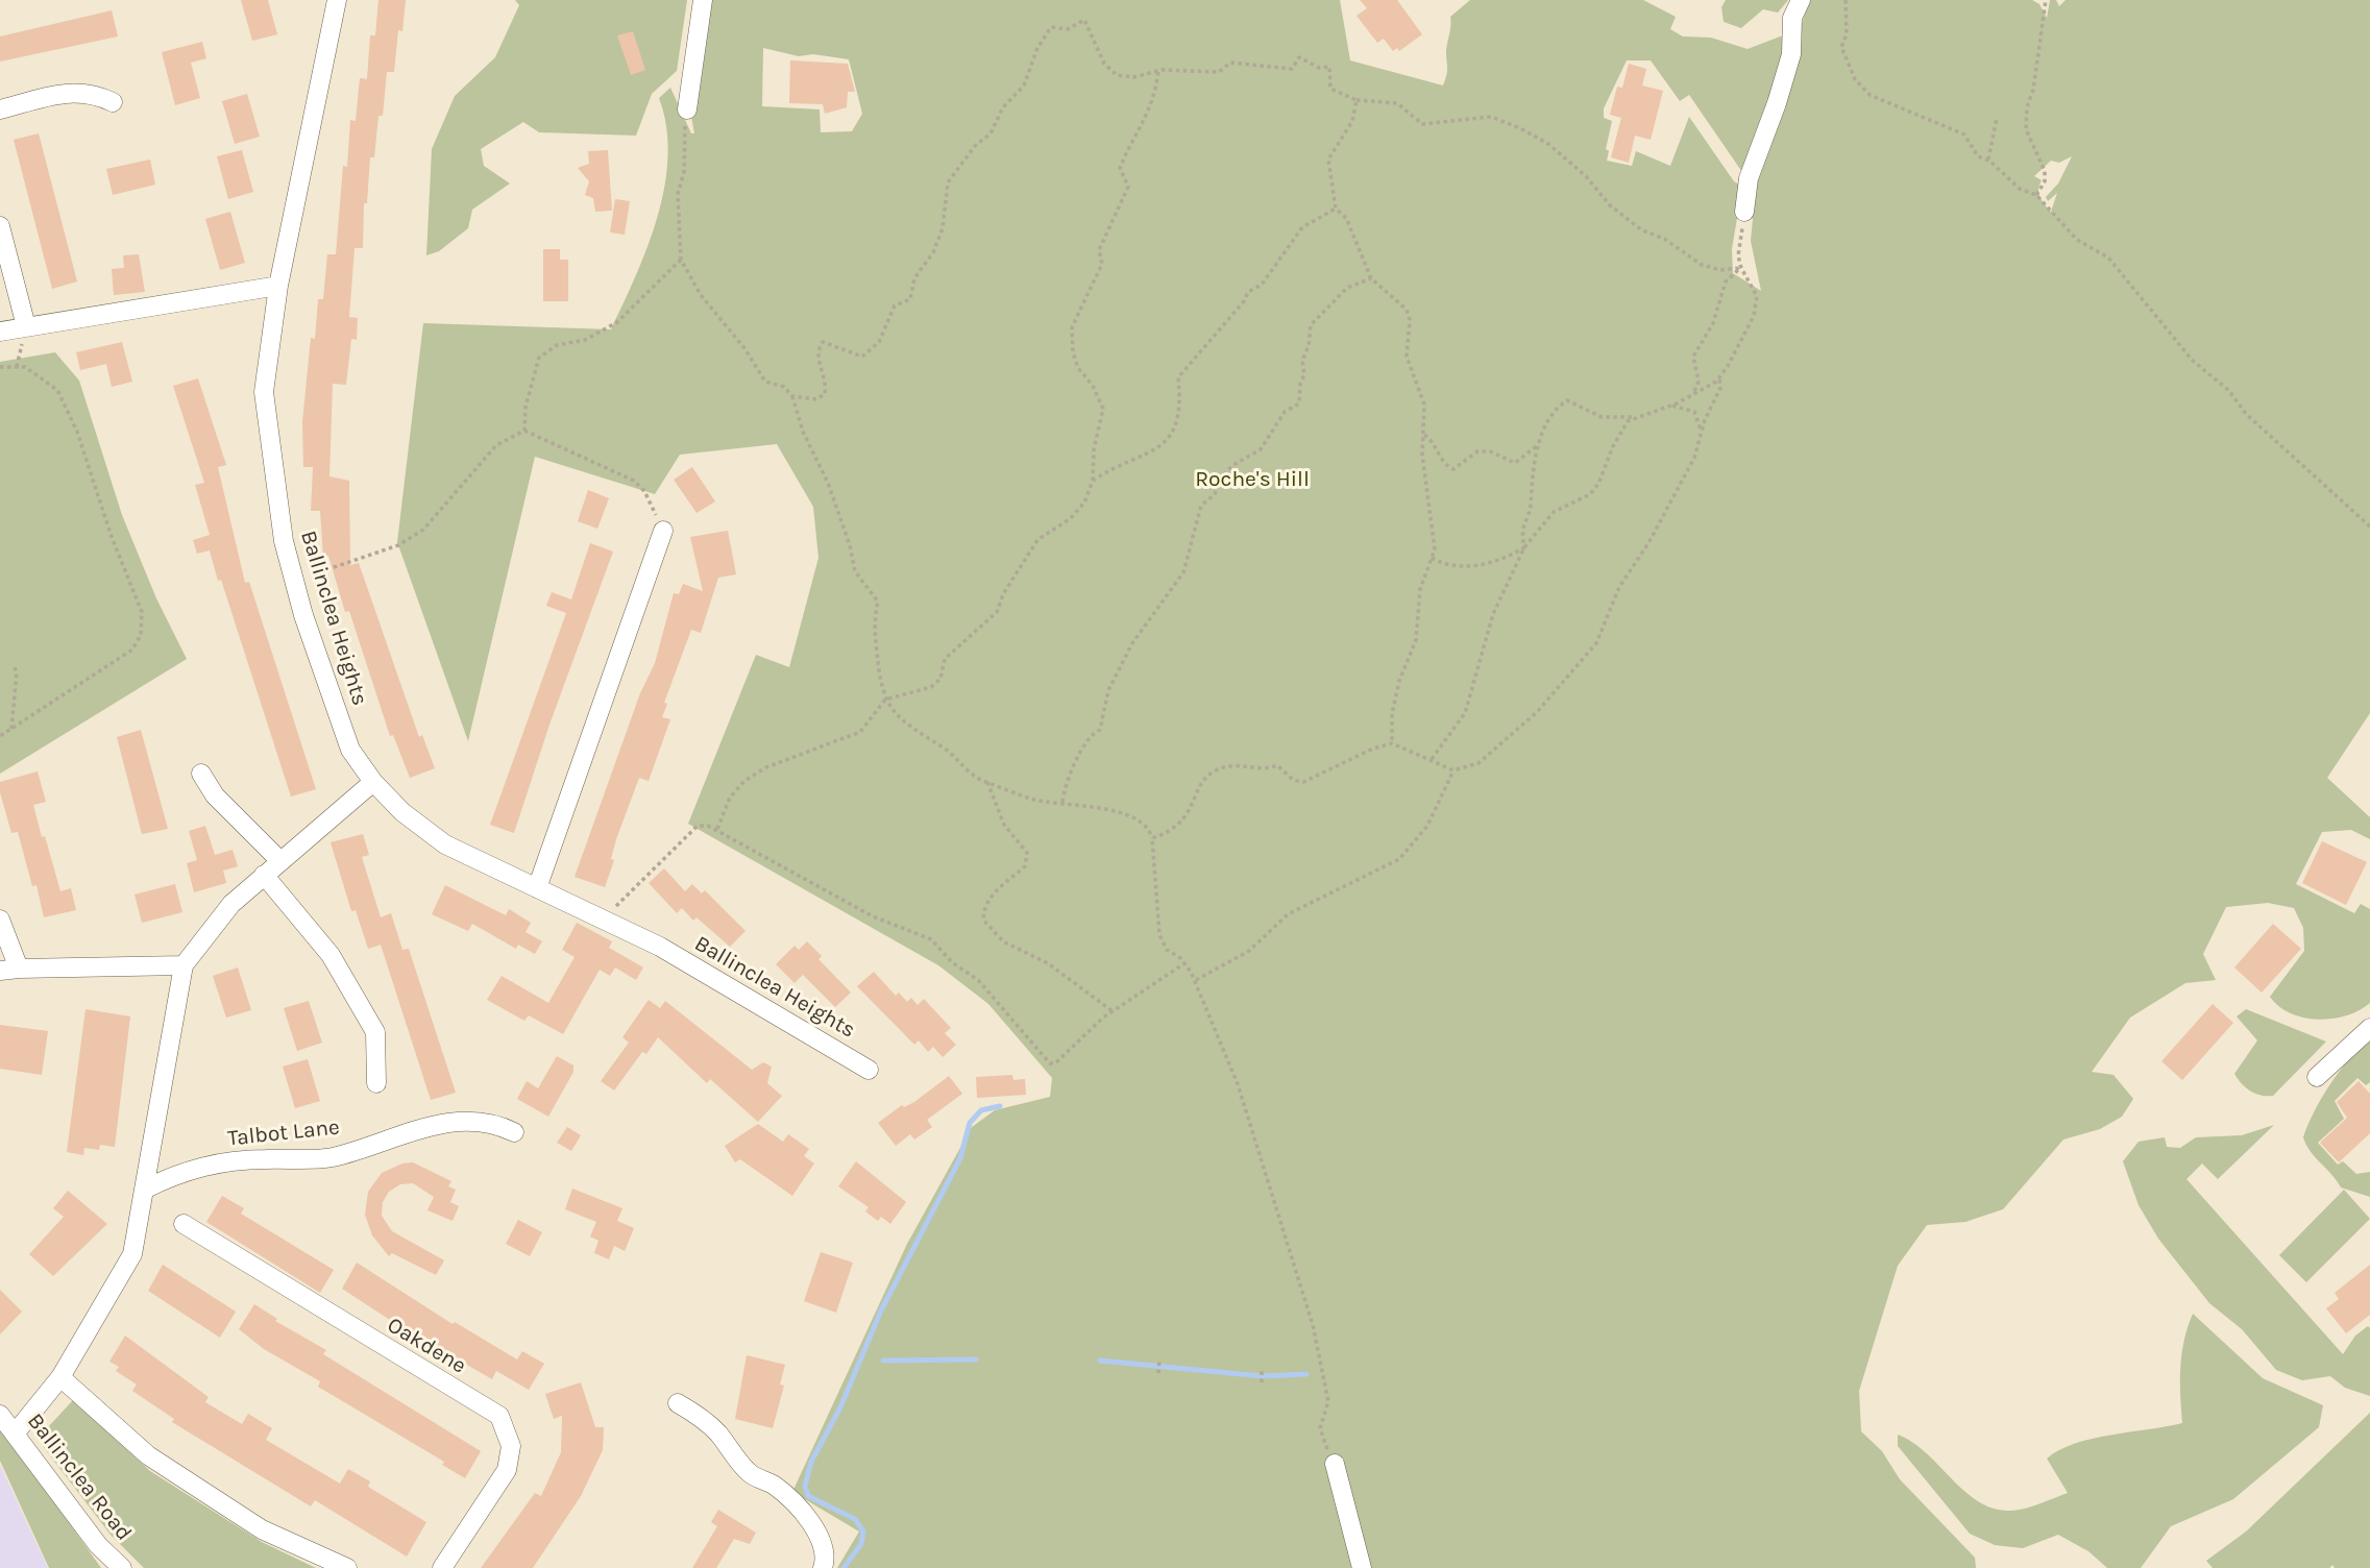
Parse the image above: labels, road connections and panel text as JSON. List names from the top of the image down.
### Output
{
  "streets": {
    "street": [
      "Ballinclea Heights",
      "Talbot Lane",
      "Oakdene",
      "Ballinclea Road"
    ]
  },
  "parks": ["Roche's Hill"]
}
